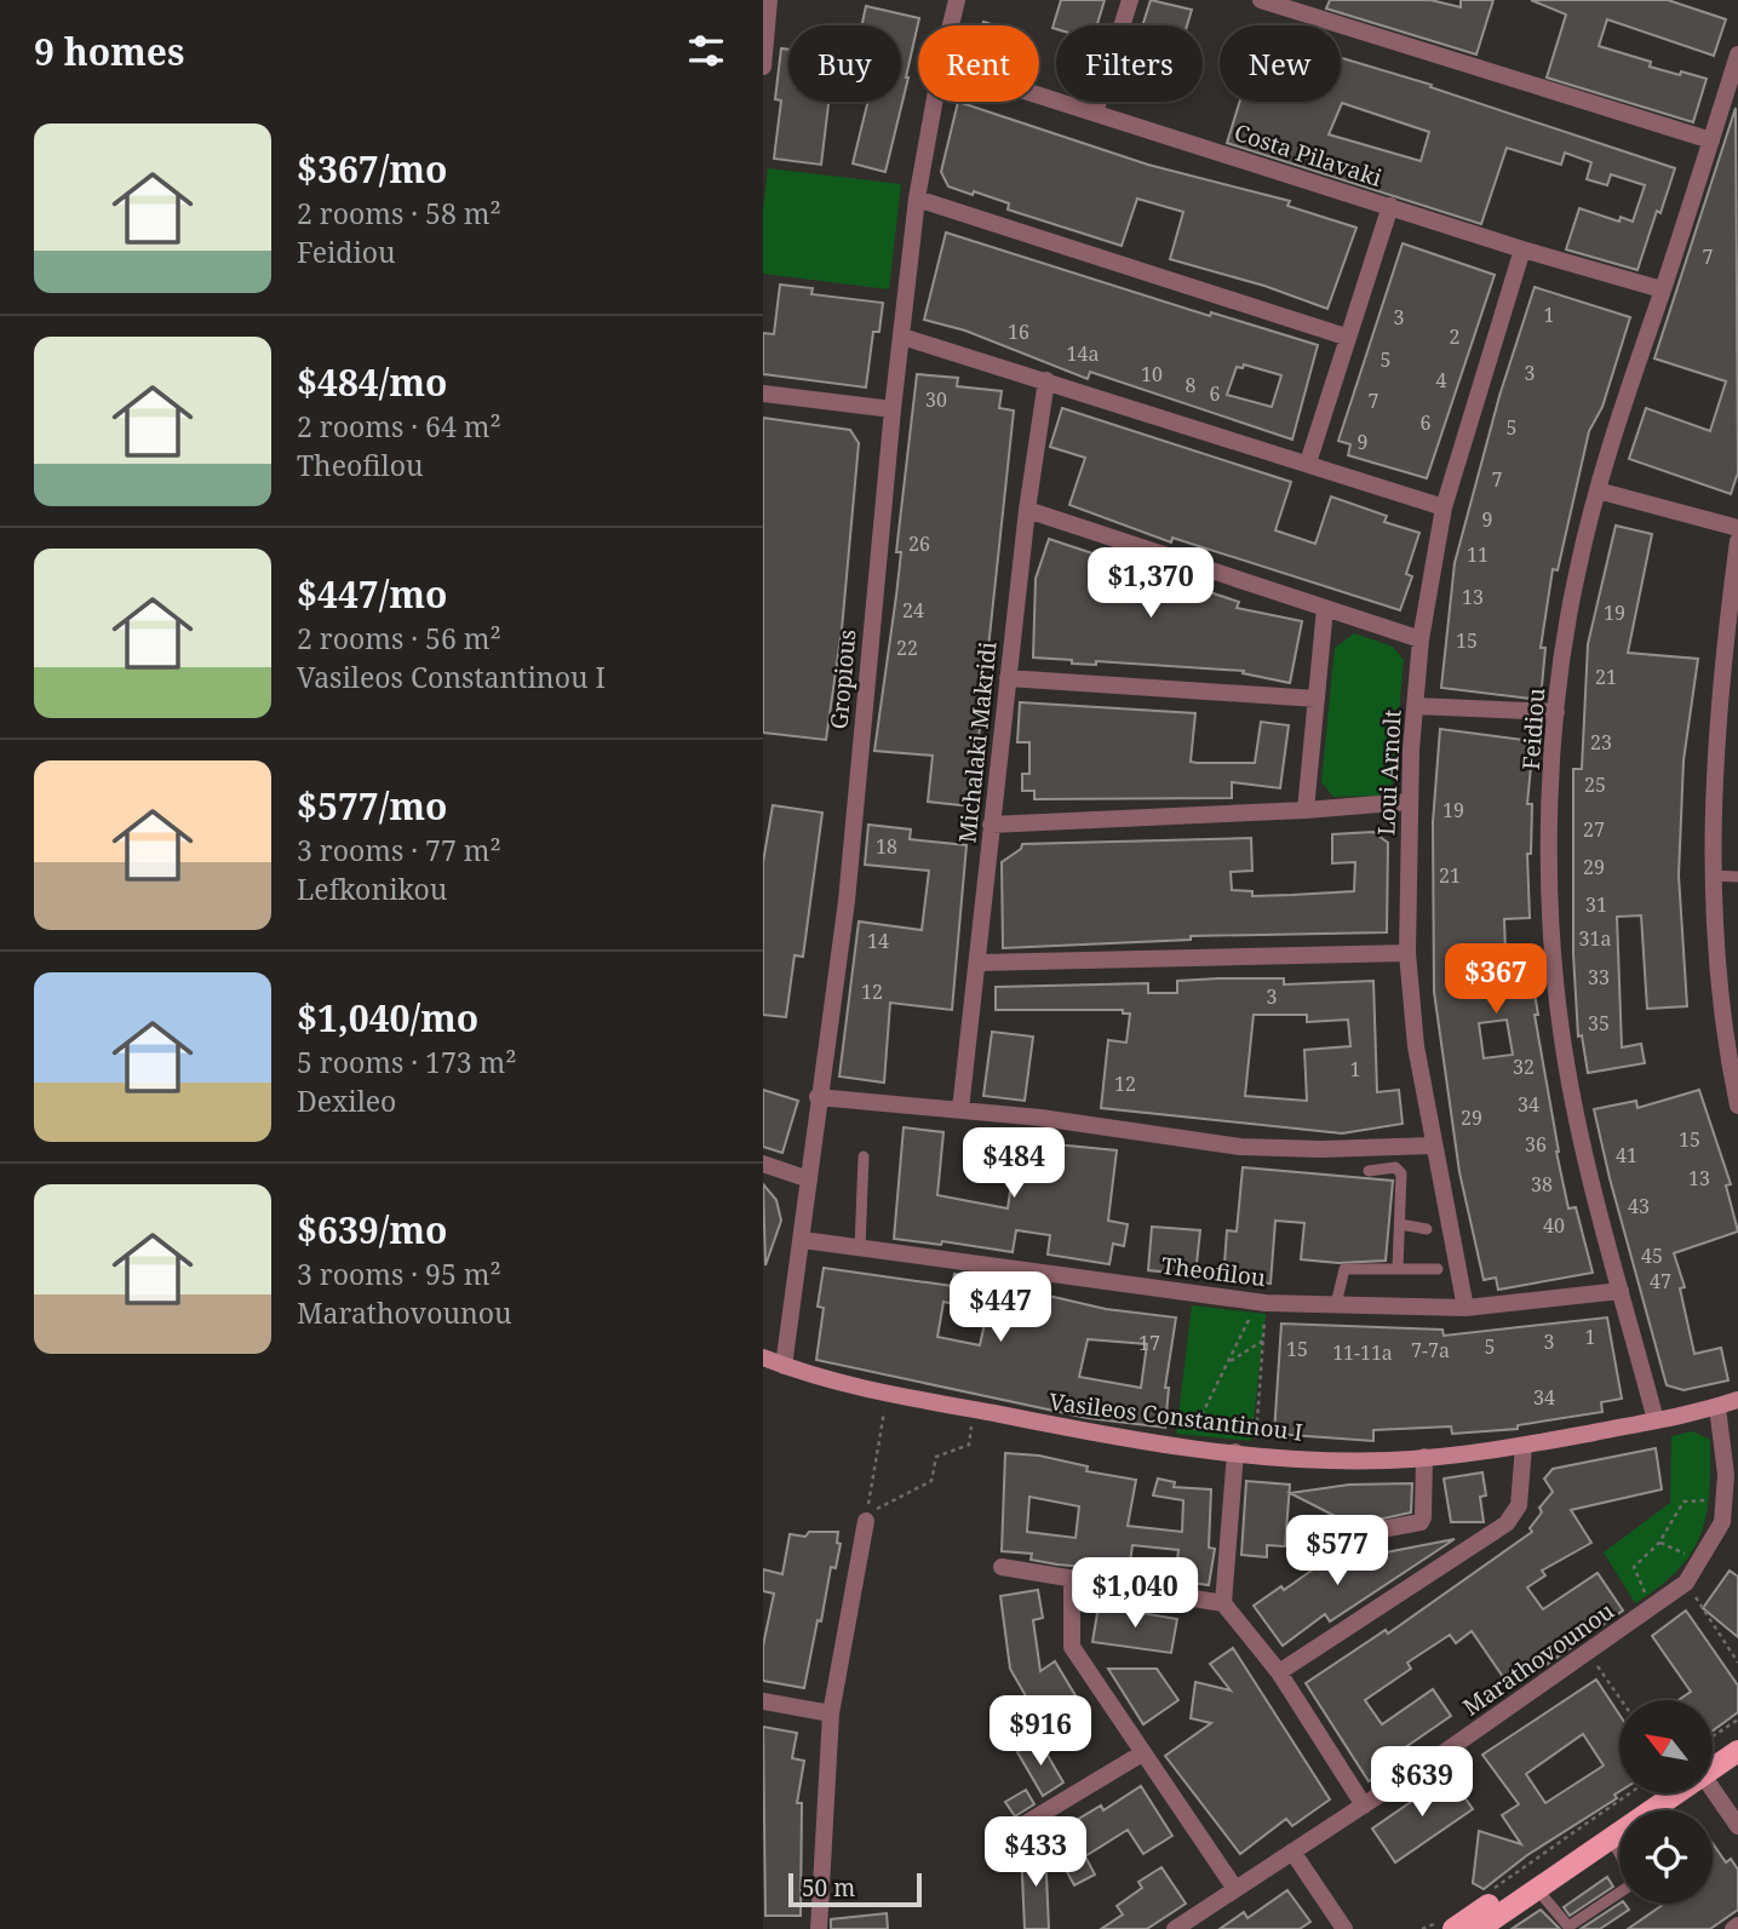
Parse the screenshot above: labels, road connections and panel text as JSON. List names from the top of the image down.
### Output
{
  "streets": {
    "main road": ["Vasileos Constantinou I"],
    "street": [
      "Costa Pilavaki",
      "Gropious",
      "Feidiou",
      "Michalaki Makridi",
      "Loui Arnolt",
      "Theofilou",
      "Marathovounou"
    ]
  },
  "crossings": [
    ["Costa Pilavaki", "Feidiou"],
    ["Costa Pilavaki", "Loui Arnolt"],
    ["Gropious", "Theofilou"],
    ["Gropious", "Vasileos Constantinou I"],
    ["Feidiou", "Theofilou"],
    ["Feidiou", "Vasileos Constantinou I"],
    ["Loui Arnolt", "Theofilou"],
    ["Vasileos Constantinou I", "Marathovounou"]
  ],
  "house_numbers": [
    "7",
    "1",
    "3",
    "16",
    "2",
    "14a",
    "5",
    "3",
    "10",
    "4",
    "8",
    "6",
    "30",
    "7",
    "6",
    "5",
    "9",
    "7",
    "9",
    "26",
    "11",
    "13",
    "24",
    "19",
    "15",
    "22",
    "21",
    "23",
    "25",
    "19",
    "27",
    "18",
    "29",
    "21",
    "31",
    "31a",
    "14",
    "33",
    "12",
    "3",
    "35",
    "32",
    "1",
    "12",
    "34",
    "29",
    "15",
    "36",
    "41",
    "13",
    "38",
    "43",
    "40",
    "45",
    "47",
    "1",
    "3",
    "17",
    "5",
    "15",
    "7-7a",
    "11-11a",
    "34"
  ],
  "scale_bar": "50 m",
  "north": "top left",
  "page": {
    "heading": "9 homes",
    "chip": [
      "Buy",
      "Rent",
      "Filters",
      "New"
    ],
    "list": [
      {
        "name": "$367/mo",
        "note": "2 rooms · 58 m² · Feidiou"
      },
      {
        "name": "$484/mo",
        "note": "2 rooms · 64 m² · Theofilou"
      },
      {
        "name": "$447/mo",
        "note": "2 rooms · 56 m² · Vasileos Constantinou I"
      },
      {
        "name": "$577/mo",
        "note": "3 rooms · 77 m² · Lefkonikou"
      },
      {
        "name": "$1,040/mo",
        "note": "5 rooms · 173 m² · Dexileo"
      },
      {
        "name": "$639/mo",
        "note": "3 rooms · 95 m² · Marathovounou"
      }
    ],
    "price": [
      "$1,370",
      "$367",
      "$484",
      "$447",
      "$577",
      "$1,040",
      "$916",
      "$639",
      "$433"
    ],
    "scale": "50 m"
  }
}
